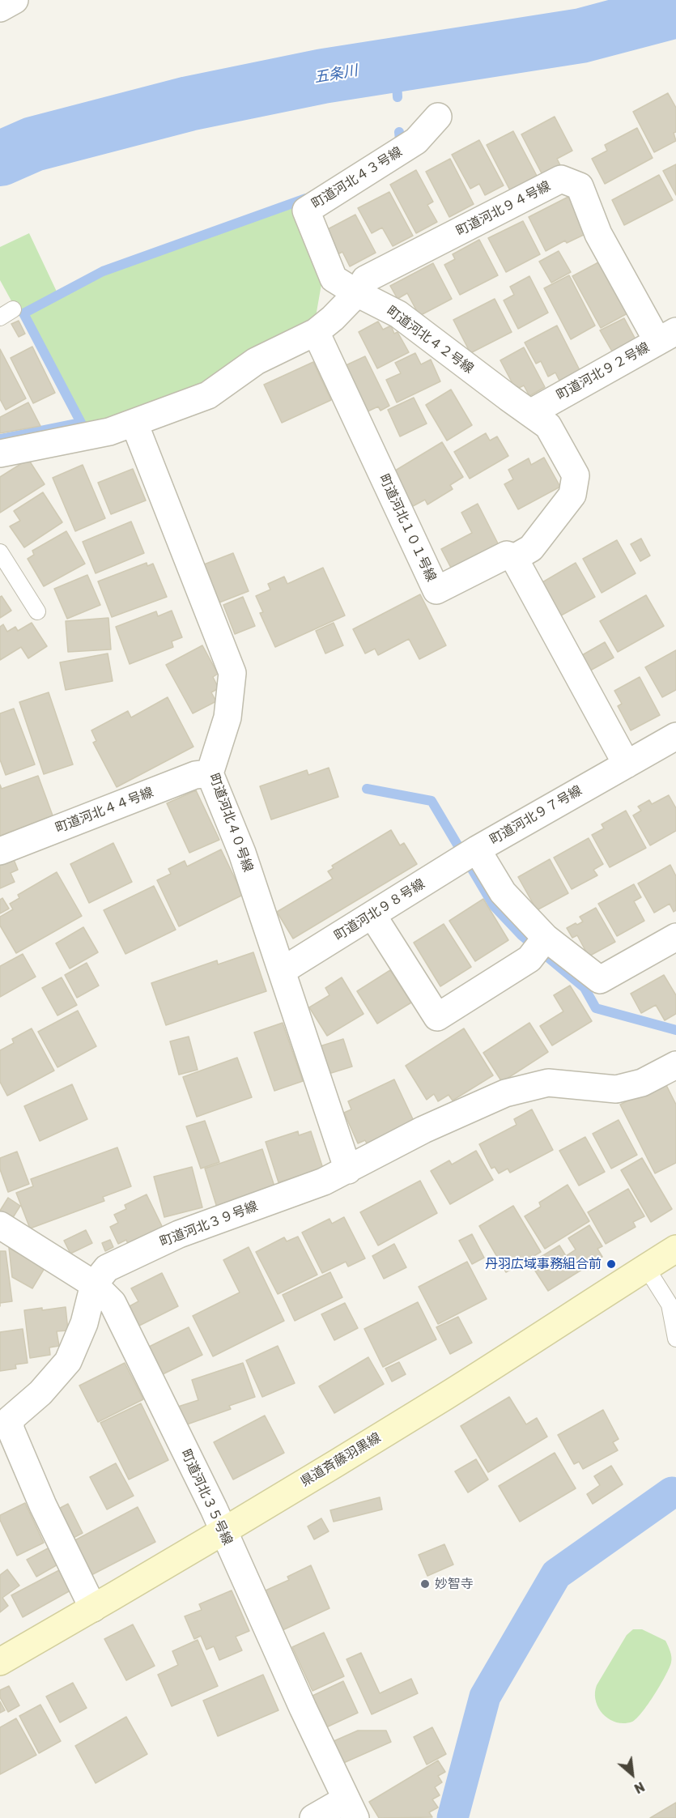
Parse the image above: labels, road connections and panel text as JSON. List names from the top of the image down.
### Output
{
  "streets": {
    "main road": ["県道斉藤羽黒線"],
    "street": [
      "町道河北４３号線",
      "町道河北９４号線",
      "町道河北４２号線",
      "町道河北９２号線",
      "町道河北１０１号線",
      "町道河北４４号線",
      "町道河北９７号線",
      "町道河北４０号線",
      "町道河北９８号線",
      "町道河北３９号線",
      "町道河北３５号線"
    ]
  },
  "crossings": [
    ["町道河北４３号線", "町道河北９４号線"],
    ["町道河北４３号線", "町道河北４２号線"],
    ["町道河北９４号線", "町道河北４２号線"],
    ["町道河北９４号線", "町道河北９２号線"],
    ["町道河北４２号線", "町道河北９２号線"],
    ["町道河北４２号線", "町道河北１０１号線"],
    ["町道河北４４号線", "町道河北４０号線"],
    ["町道河北９７号線", "町道河北９８号線"],
    ["町道河北４０号線", "町道河北９８号線"],
    ["町道河北４０号線", "町道河北３９号線"],
    ["町道河北３９号線", "県道斉藤羽黒線"],
    ["町道河北３９号線", "町道河北３５号線"],
    ["県道斉藤羽黒線", "町道河北３５号線"]
  ],
  "water": ["五条川"],
  "places": ["丹羽広域事務組合前", "妙智寺"],
  "north": "bottom right"
}
